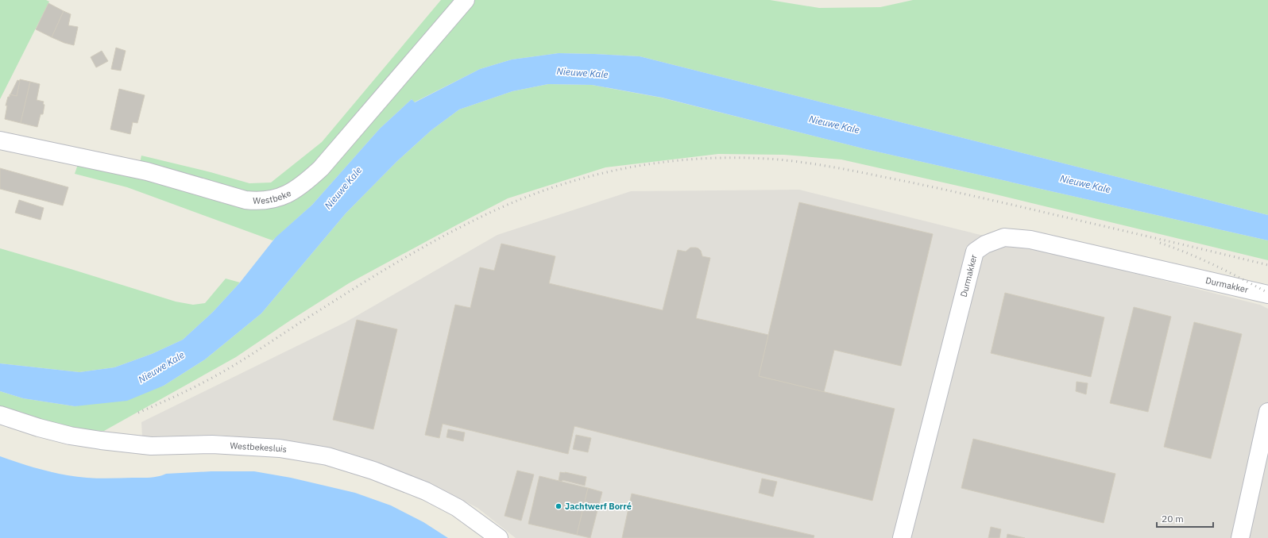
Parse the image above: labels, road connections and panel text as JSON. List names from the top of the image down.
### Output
{
  "streets": {
    "street": ["Westbeke", "Durmakker", "Westbekesluis"]
  },
  "water": ["Nieuwe Kale"],
  "places": ["Jachtwerf Borré"],
  "scale_bar": "20 m"
}
